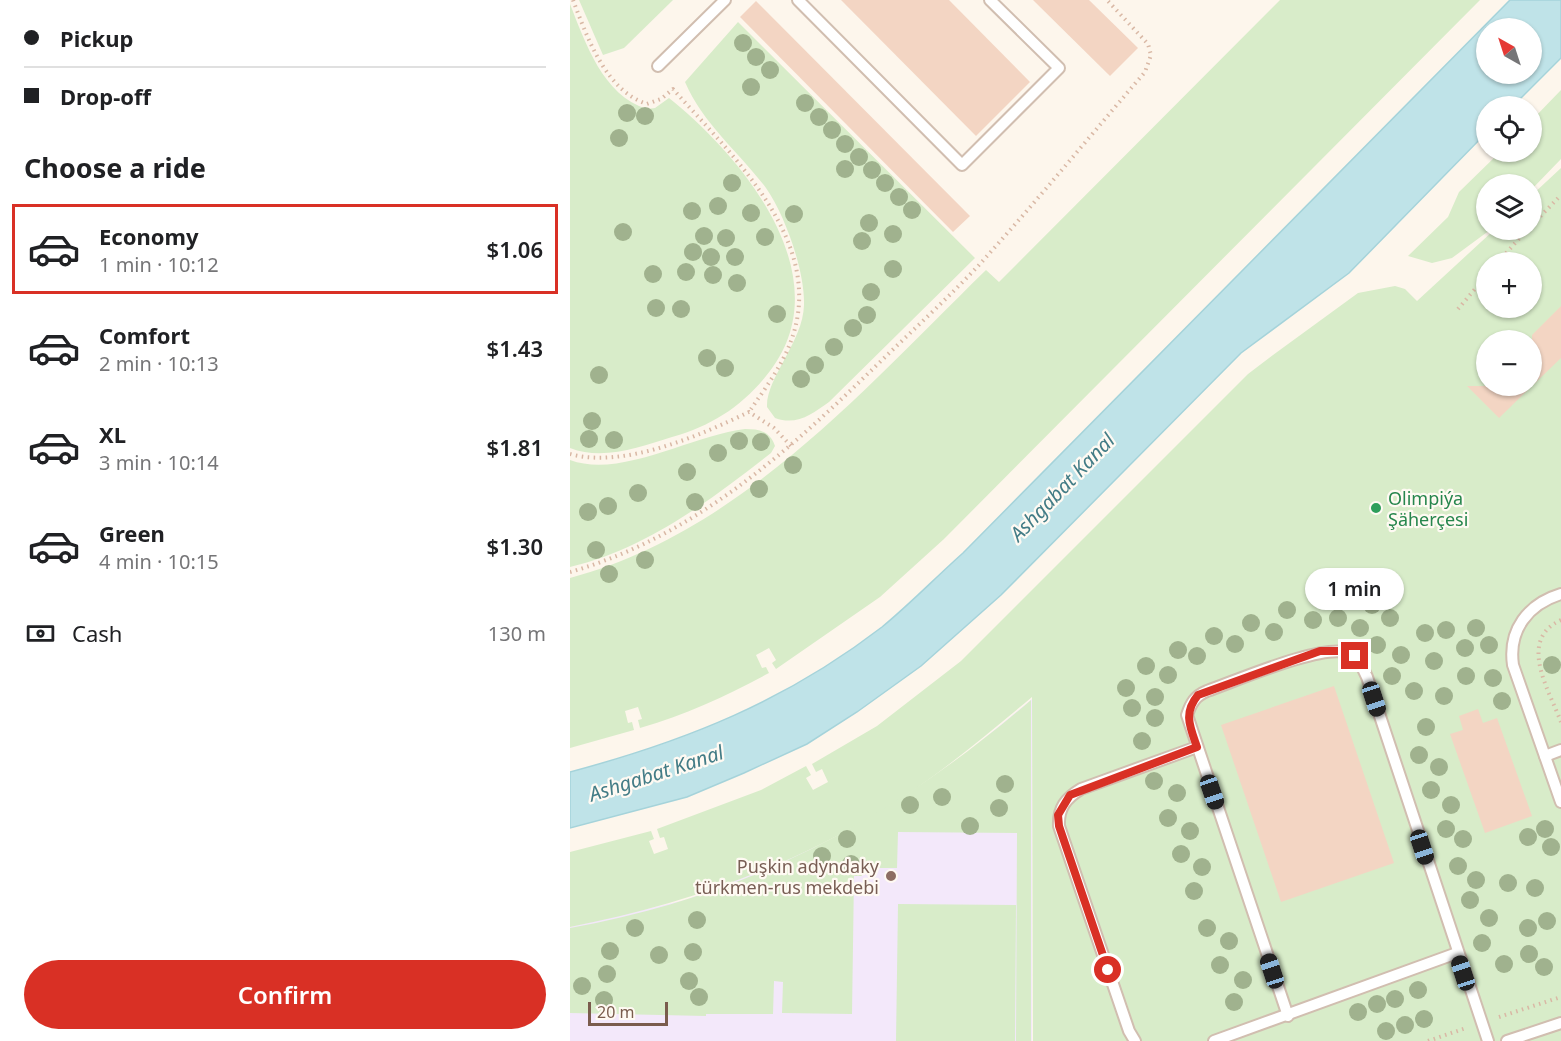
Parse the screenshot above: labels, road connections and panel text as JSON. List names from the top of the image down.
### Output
{
  "water": ["Ashgabat Kanal"],
  "places": ["Olimpiýa Şäherçesi", "Puşkin adyndaky türkmen-rus mekdebi"],
  "scale_bar": "20 m",
  "north": "top left",
  "page": {
    "banner": ["Pickup", "Drop-off"],
    "map_buttons": ["+", "−"],
    "heading": "Choose a ride",
    "list": [
      {
        "name": "Economy",
        "note": "1 min · 10:12",
        "value": "$1.06"
      },
      {
        "name": "Comfort",
        "note": "2 min · 10:13",
        "value": "$1.43"
      },
      {
        "name": "XL",
        "note": "3 min · 10:14",
        "value": "$1.81"
      },
      {
        "name": "Green",
        "note": "4 min · 10:15",
        "value": "$1.30"
      }
    ],
    "bubble": "1 min",
    "pay": ["Cash", "130 m"],
    "buttons": "Confirm",
    "scale": "20 m"
  }
}
